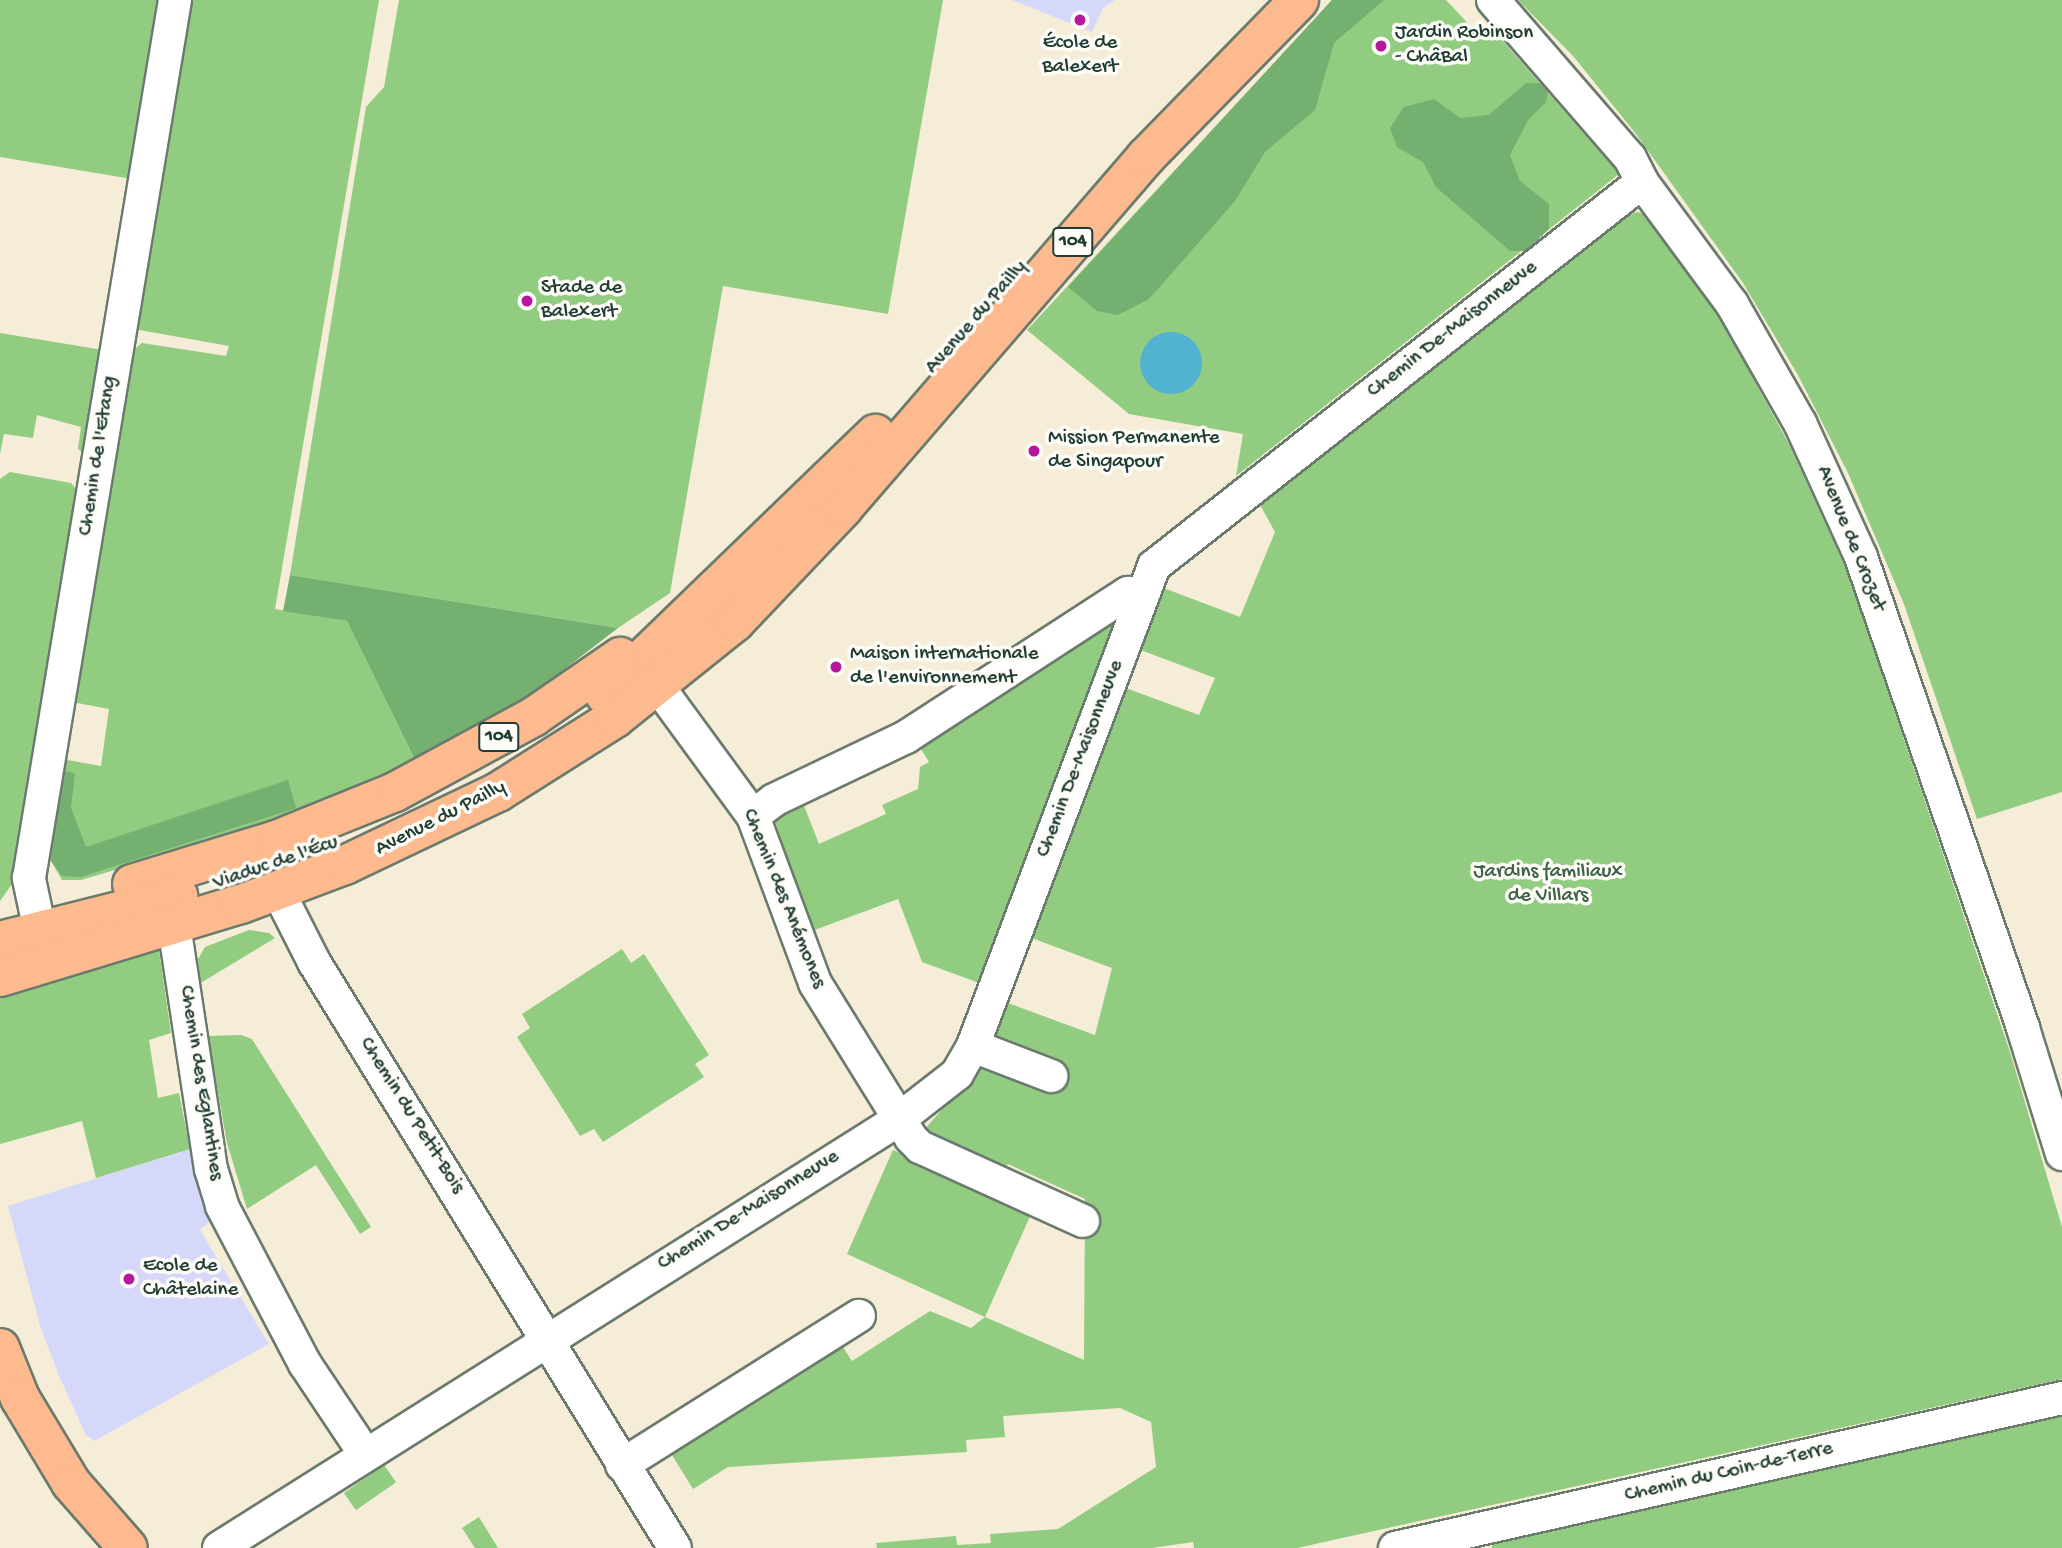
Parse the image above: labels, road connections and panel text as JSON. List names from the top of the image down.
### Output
{
  "streets": {
    "main road": ["104", "Avenue du Pailly", "Viaduc de l'Écu"],
    "street": [
      "Chemin De-Maisonneuve",
      "Chemin de l'Etang",
      "Avenue de Crozet",
      "Chemin des Anémones",
      "Chemin des Eglantines",
      "Chemin du Petit-Bois",
      "Chemin du Coin-de-Terre"
    ]
  },
  "crossings": [
    ["Avenue du Pailly", "Chemin de l'Etang"],
    ["Avenue du Pailly", "Viaduc de l'Écu"],
    ["Avenue du Pailly", "Chemin des Anémones"],
    ["Avenue du Pailly", "Chemin des Eglantines"],
    ["Avenue du Pailly", "Chemin du Petit-Bois"],
    ["Chemin De-Maisonneuve", "Avenue de Crozet"],
    ["Chemin De-Maisonneuve", "Chemin des Anémones"],
    ["Chemin De-Maisonneuve", "Chemin des Eglantines"],
    ["Chemin De-Maisonneuve", "Chemin du Petit-Bois"]
  ],
  "parks": ["Jardins familiaux de Villars"],
  "places": [
    "École de Balexert",
    "Jardin Robinson - ChâBal",
    "Stade de Balexert",
    "Mission Permanente de Singapour",
    "Maison internationale de l'environnement",
    "Ecole de Châtelaine"
  ]
}
